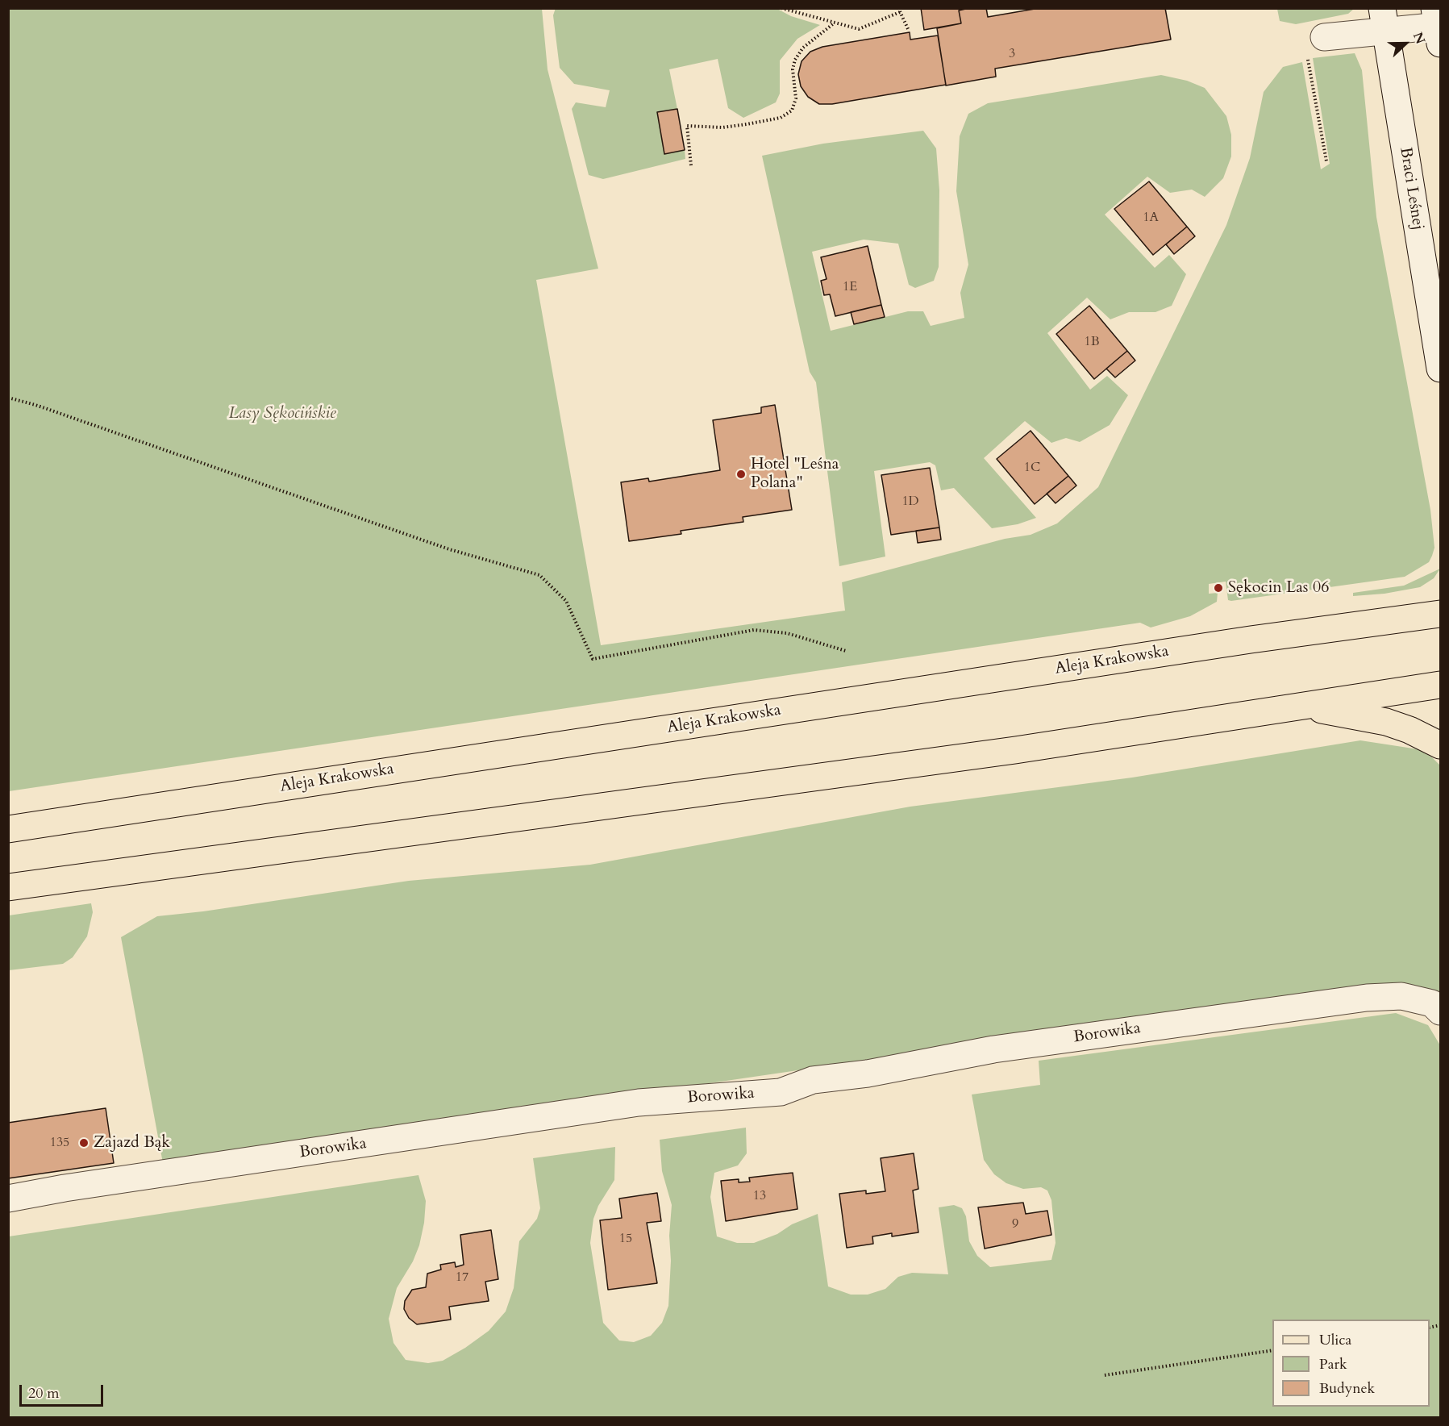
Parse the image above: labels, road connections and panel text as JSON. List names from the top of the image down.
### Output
{
  "streets": {
    "main road": ["Aleja Krakowska"],
    "street": ["Braci Leśnej", "Borowika"]
  },
  "parks": ["Lasy Sękocińskie"],
  "places": ["Hotel \"Leśna Polana\"", "Sękocin Las 06", "Zajazd Bąk"],
  "house_numbers": [
    "3",
    "1A",
    "1E",
    "1B",
    "1C",
    "1D",
    "135",
    "13",
    "9",
    "15",
    "17"
  ],
  "legend": ["Ulica", "Park", "Budynek"],
  "scale_bar": "20 m",
  "north": "right"
}
